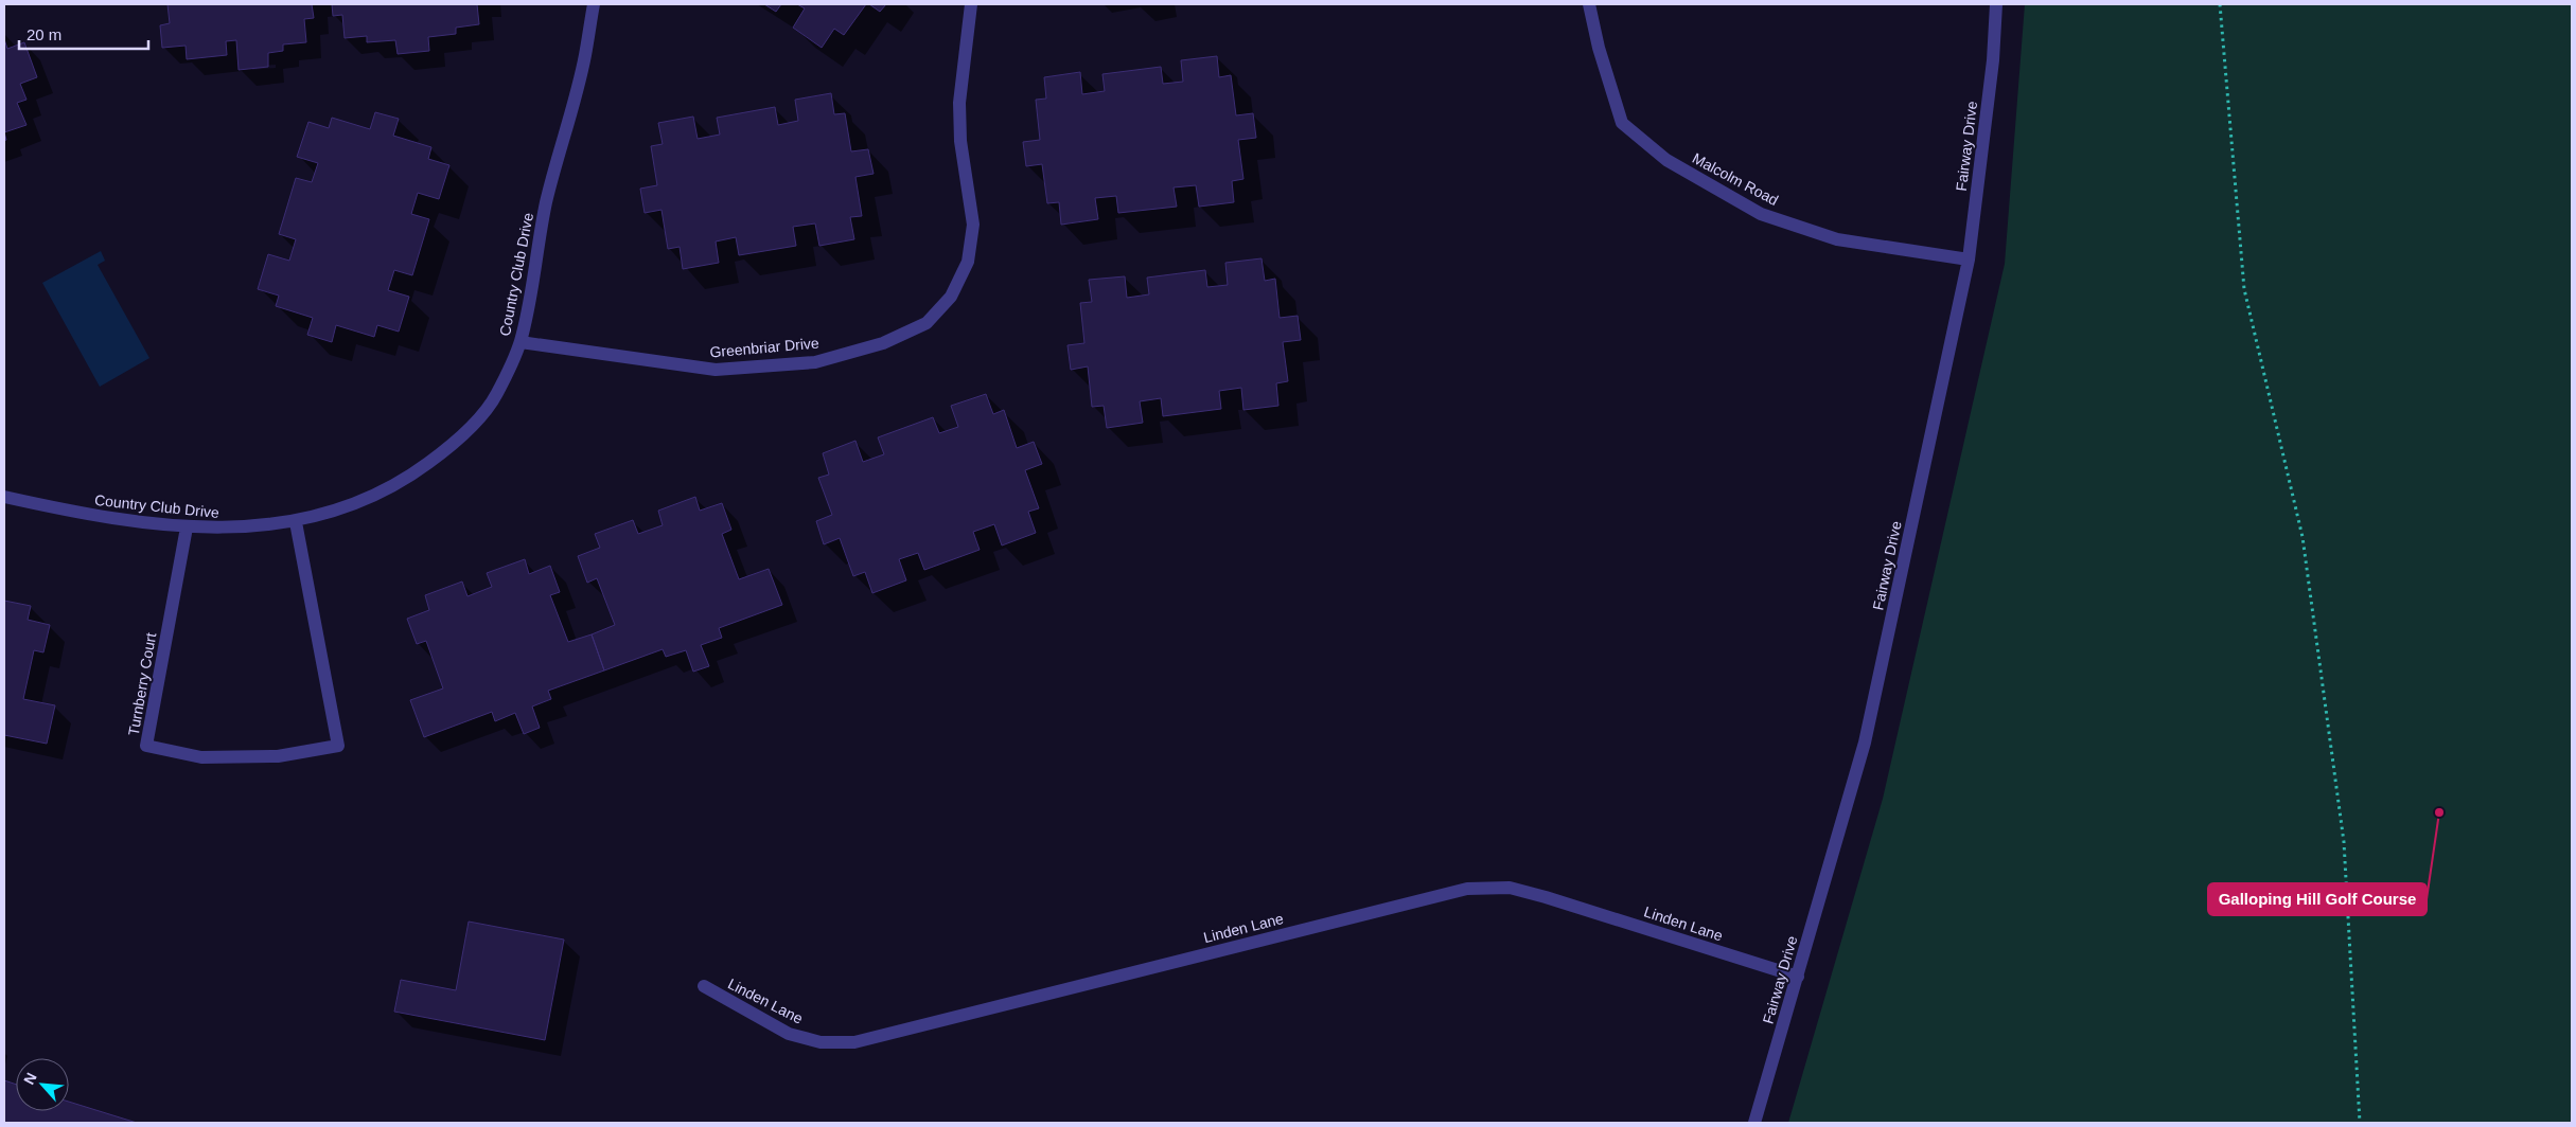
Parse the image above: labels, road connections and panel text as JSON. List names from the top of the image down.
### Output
{
  "streets": {
    "street": [
      "Fairway Drive",
      "Malcolm Road",
      "Country Club Drive",
      "Greenbriar Drive",
      "Turnberry Court",
      "Linden Lane"
    ]
  },
  "crossings": [
    ["Fairway Drive", "Malcolm Road"],
    ["Fairway Drive", "Linden Lane"],
    ["Country Club Drive", "Greenbriar Drive"],
    ["Country Club Drive", "Turnberry Court"]
  ],
  "places": ["Galloping Hill Golf Course"],
  "scale_bar": "20 m",
  "north": "top left"
}
